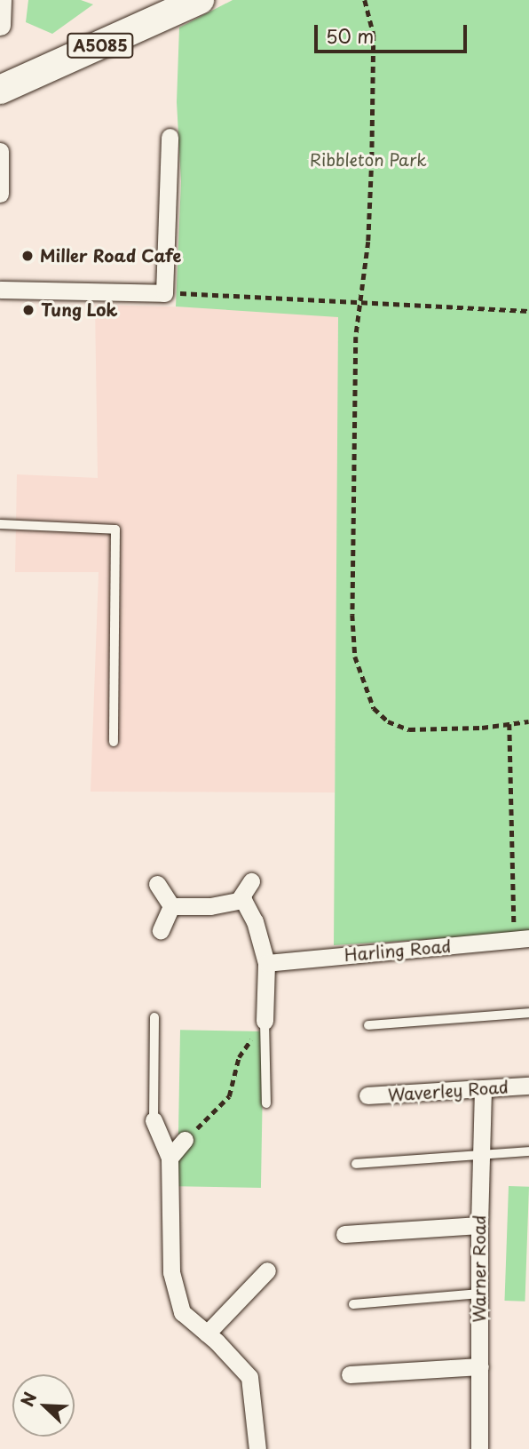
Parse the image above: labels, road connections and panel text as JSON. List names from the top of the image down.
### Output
{
  "streets": {
    "highway": ["A5085"],
    "street": ["Harling Road", "Waverley Road", "Warner Road"]
  },
  "crossings": [
    ["Waverley Road", "Warner Road"]
  ],
  "parks": ["Ribbleton Park"],
  "places": ["Miller Road Cafe", "Tung Lok"],
  "scale_bar": "50 m",
  "north": "top left"
}
